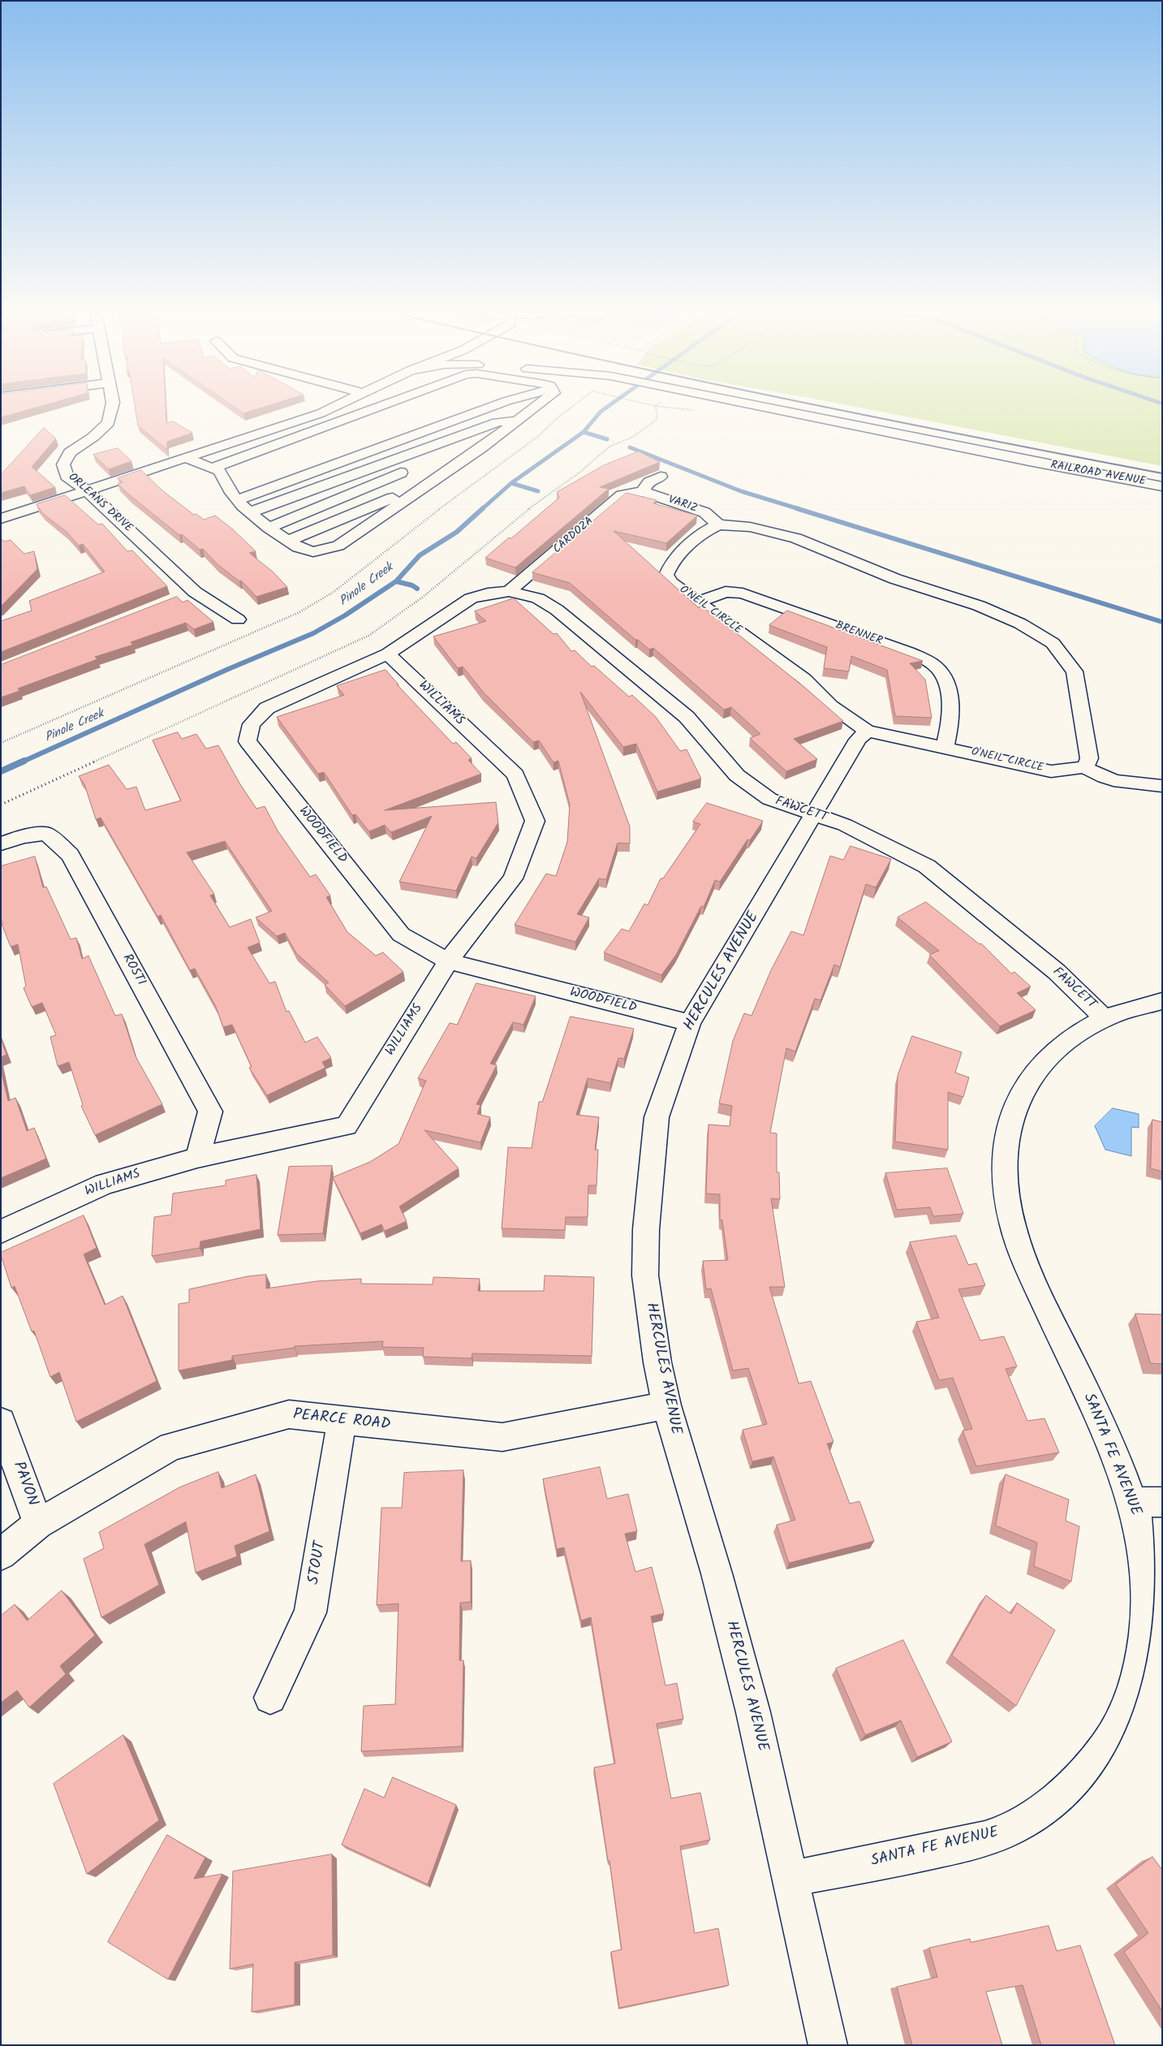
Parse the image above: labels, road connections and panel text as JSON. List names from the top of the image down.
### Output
{
  "streets": {
    "street": [
      "RAILROAD AVENUE",
      "ORLEANS DRIVE",
      "VARIZ",
      "CARDOZA",
      "O'NEIL CIRCLE",
      "BRENNER",
      "WILLIAMS",
      "FAWCETT",
      "WOODFIELD",
      "ROSTI",
      "HERCULES AVENUE",
      "PEARCE ROAD",
      "SANTA FE AVENUE",
      "PAVON",
      "STOUT"
    ]
  },
  "crossings": [
    ["VARIZ", "CARDOZA"],
    ["VARIZ", "O'NEIL CIRCLE"],
    ["CARDOZA", "FAWCETT"],
    ["CARDOZA", "WOODFIELD"],
    ["O'NEIL CIRCLE", "BRENNER"],
    ["O'NEIL CIRCLE", "HERCULES AVENUE"],
    ["WILLIAMS", "WOODFIELD"],
    ["WILLIAMS", "ROSTI"],
    ["FAWCETT", "WOODFIELD"],
    ["FAWCETT", "HERCULES AVENUE"],
    ["FAWCETT", "SANTA FE AVENUE"],
    ["WOODFIELD", "HERCULES AVENUE"],
    ["HERCULES AVENUE", "PEARCE ROAD"],
    ["HERCULES AVENUE", "SANTA FE AVENUE"],
    ["PEARCE ROAD", "PAVON"],
    ["PEARCE ROAD", "STOUT"]
  ],
  "water": ["Pinole Creek"]
}
